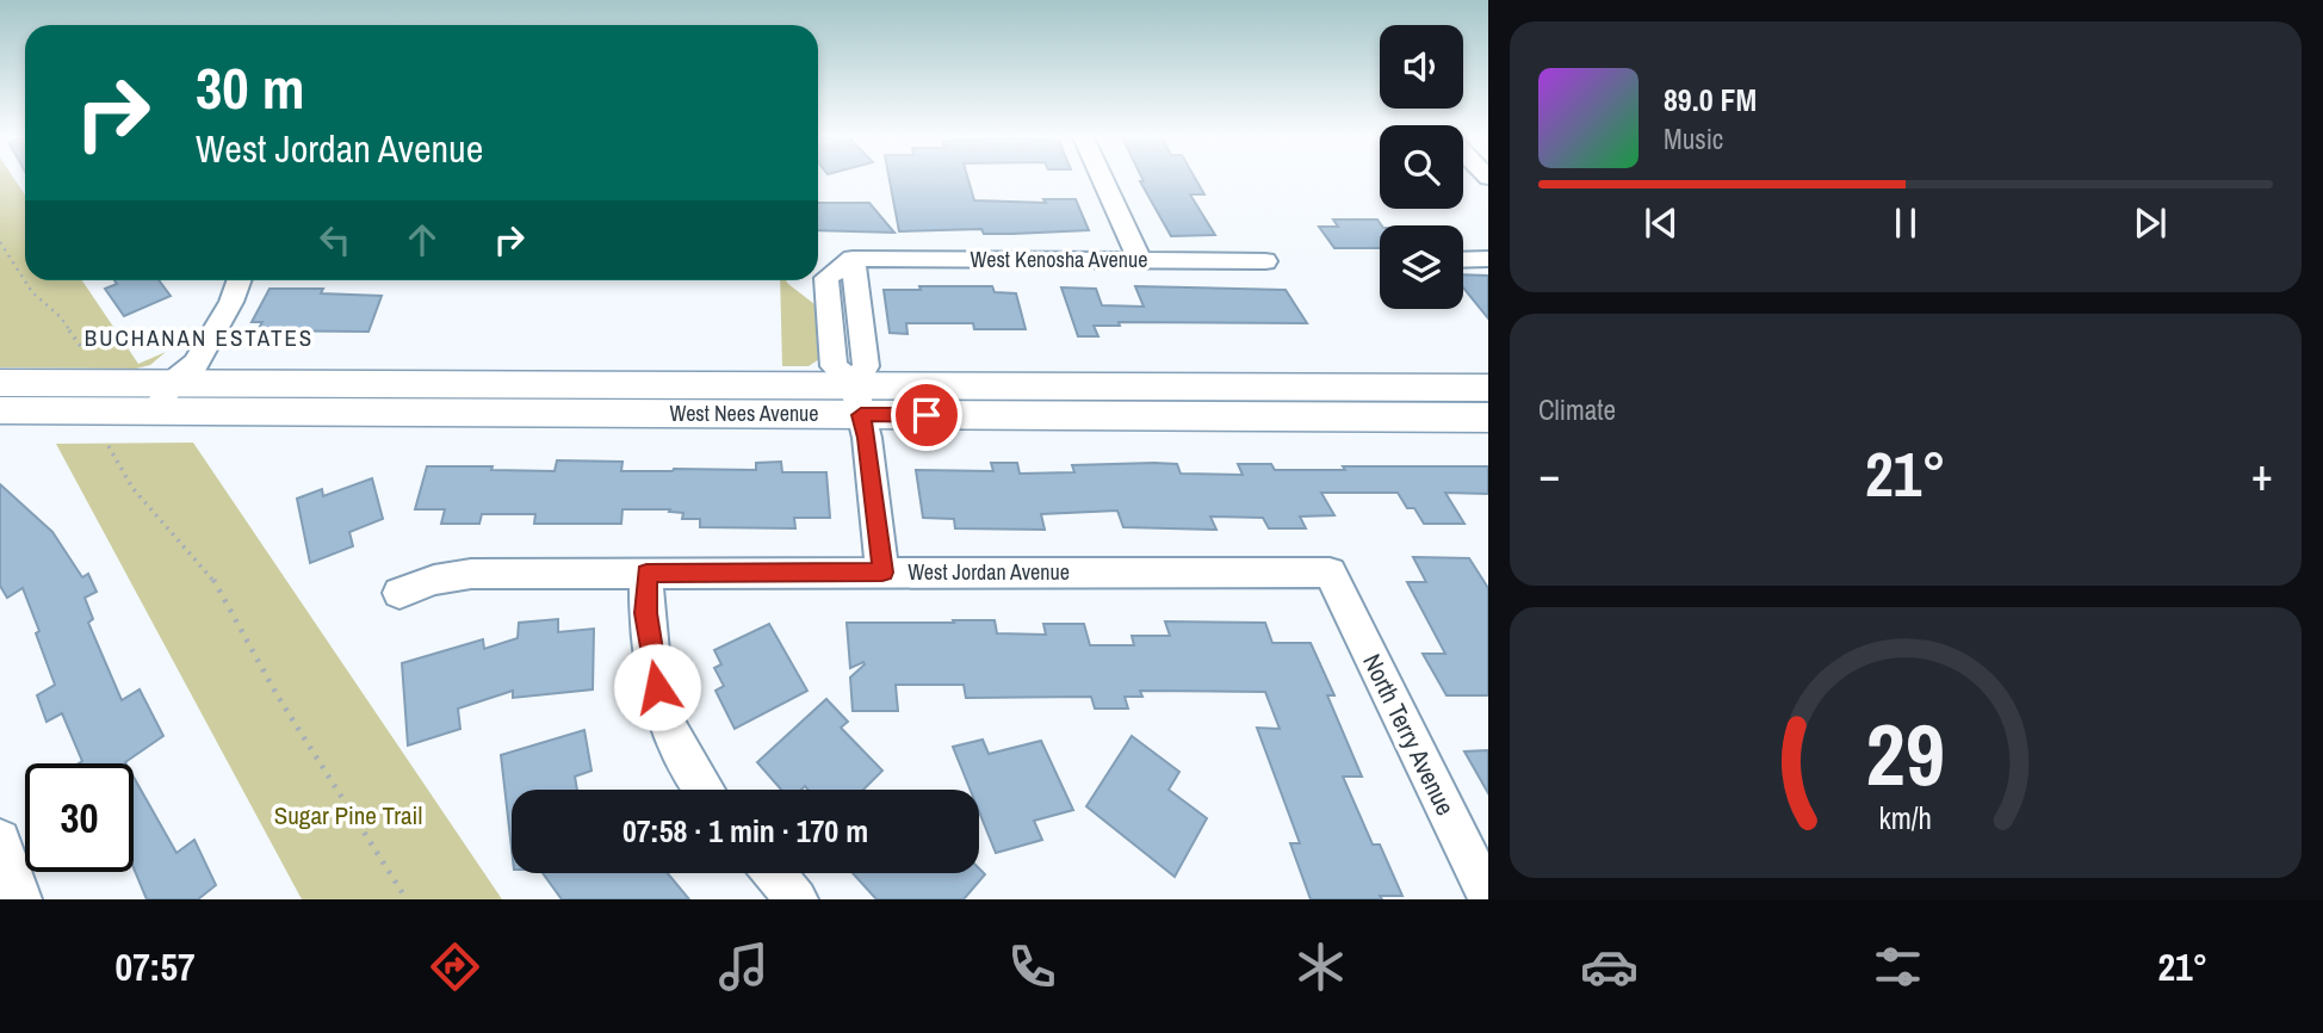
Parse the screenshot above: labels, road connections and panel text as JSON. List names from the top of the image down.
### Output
{
  "streets": {
    "main road": ["West Nees Avenue"],
    "street": ["West Kenosha Avenue", "West Jordan Avenue", "North Terry Avenue"]
  },
  "crossings": [
    ["West Kenosha Avenue", "West Nees Avenue"],
    ["West Jordan Avenue", "North Terry Avenue"]
  ],
  "districts": ["BUCHANAN ESTATES"],
  "parks": ["Sugar Pine Trail"],
  "page": {
    "turn": ["30 m", "West Jordan Avenue"],
    "song": ["89.0 FM", "Music"],
    "tile": "Climate",
    "heat": ["−", "21°", "+"],
    "limit": "30",
    "trip": "07:58 · 1 min · 170 m",
    "tabs": ["07:57", "21°"],
    "gauge": ["29", "km/h"]
  }
}
